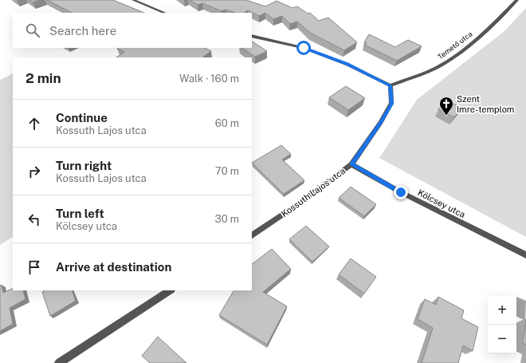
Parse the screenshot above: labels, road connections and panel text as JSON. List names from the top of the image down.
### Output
{
  "streets": {
    "street": ["Temető utca", "Kossuth Lajos utca", "Kölcsey utca"]
  },
  "crossings": [
    ["Temető utca", "Kossuth Lajos utca"],
    ["Kossuth Lajos utca", "Kölcsey utca"]
  ],
  "places": {
    "church": ["Szent Imre-templom"]
  },
  "page": {
    "search": "Search here",
    "heading": ["2 min", "Walk · 160 m"],
    "list": [
      ["Continue", "Kossuth Lajos utca", "60 m"],
      ["Turn right", "Kossuth Lajos utca", "70 m"],
      ["Turn left", "Kölcsey utca", "30 m"],
      "Arrive at destination"
    ],
    "map_buttons": ["+", "−"]
  }
}
